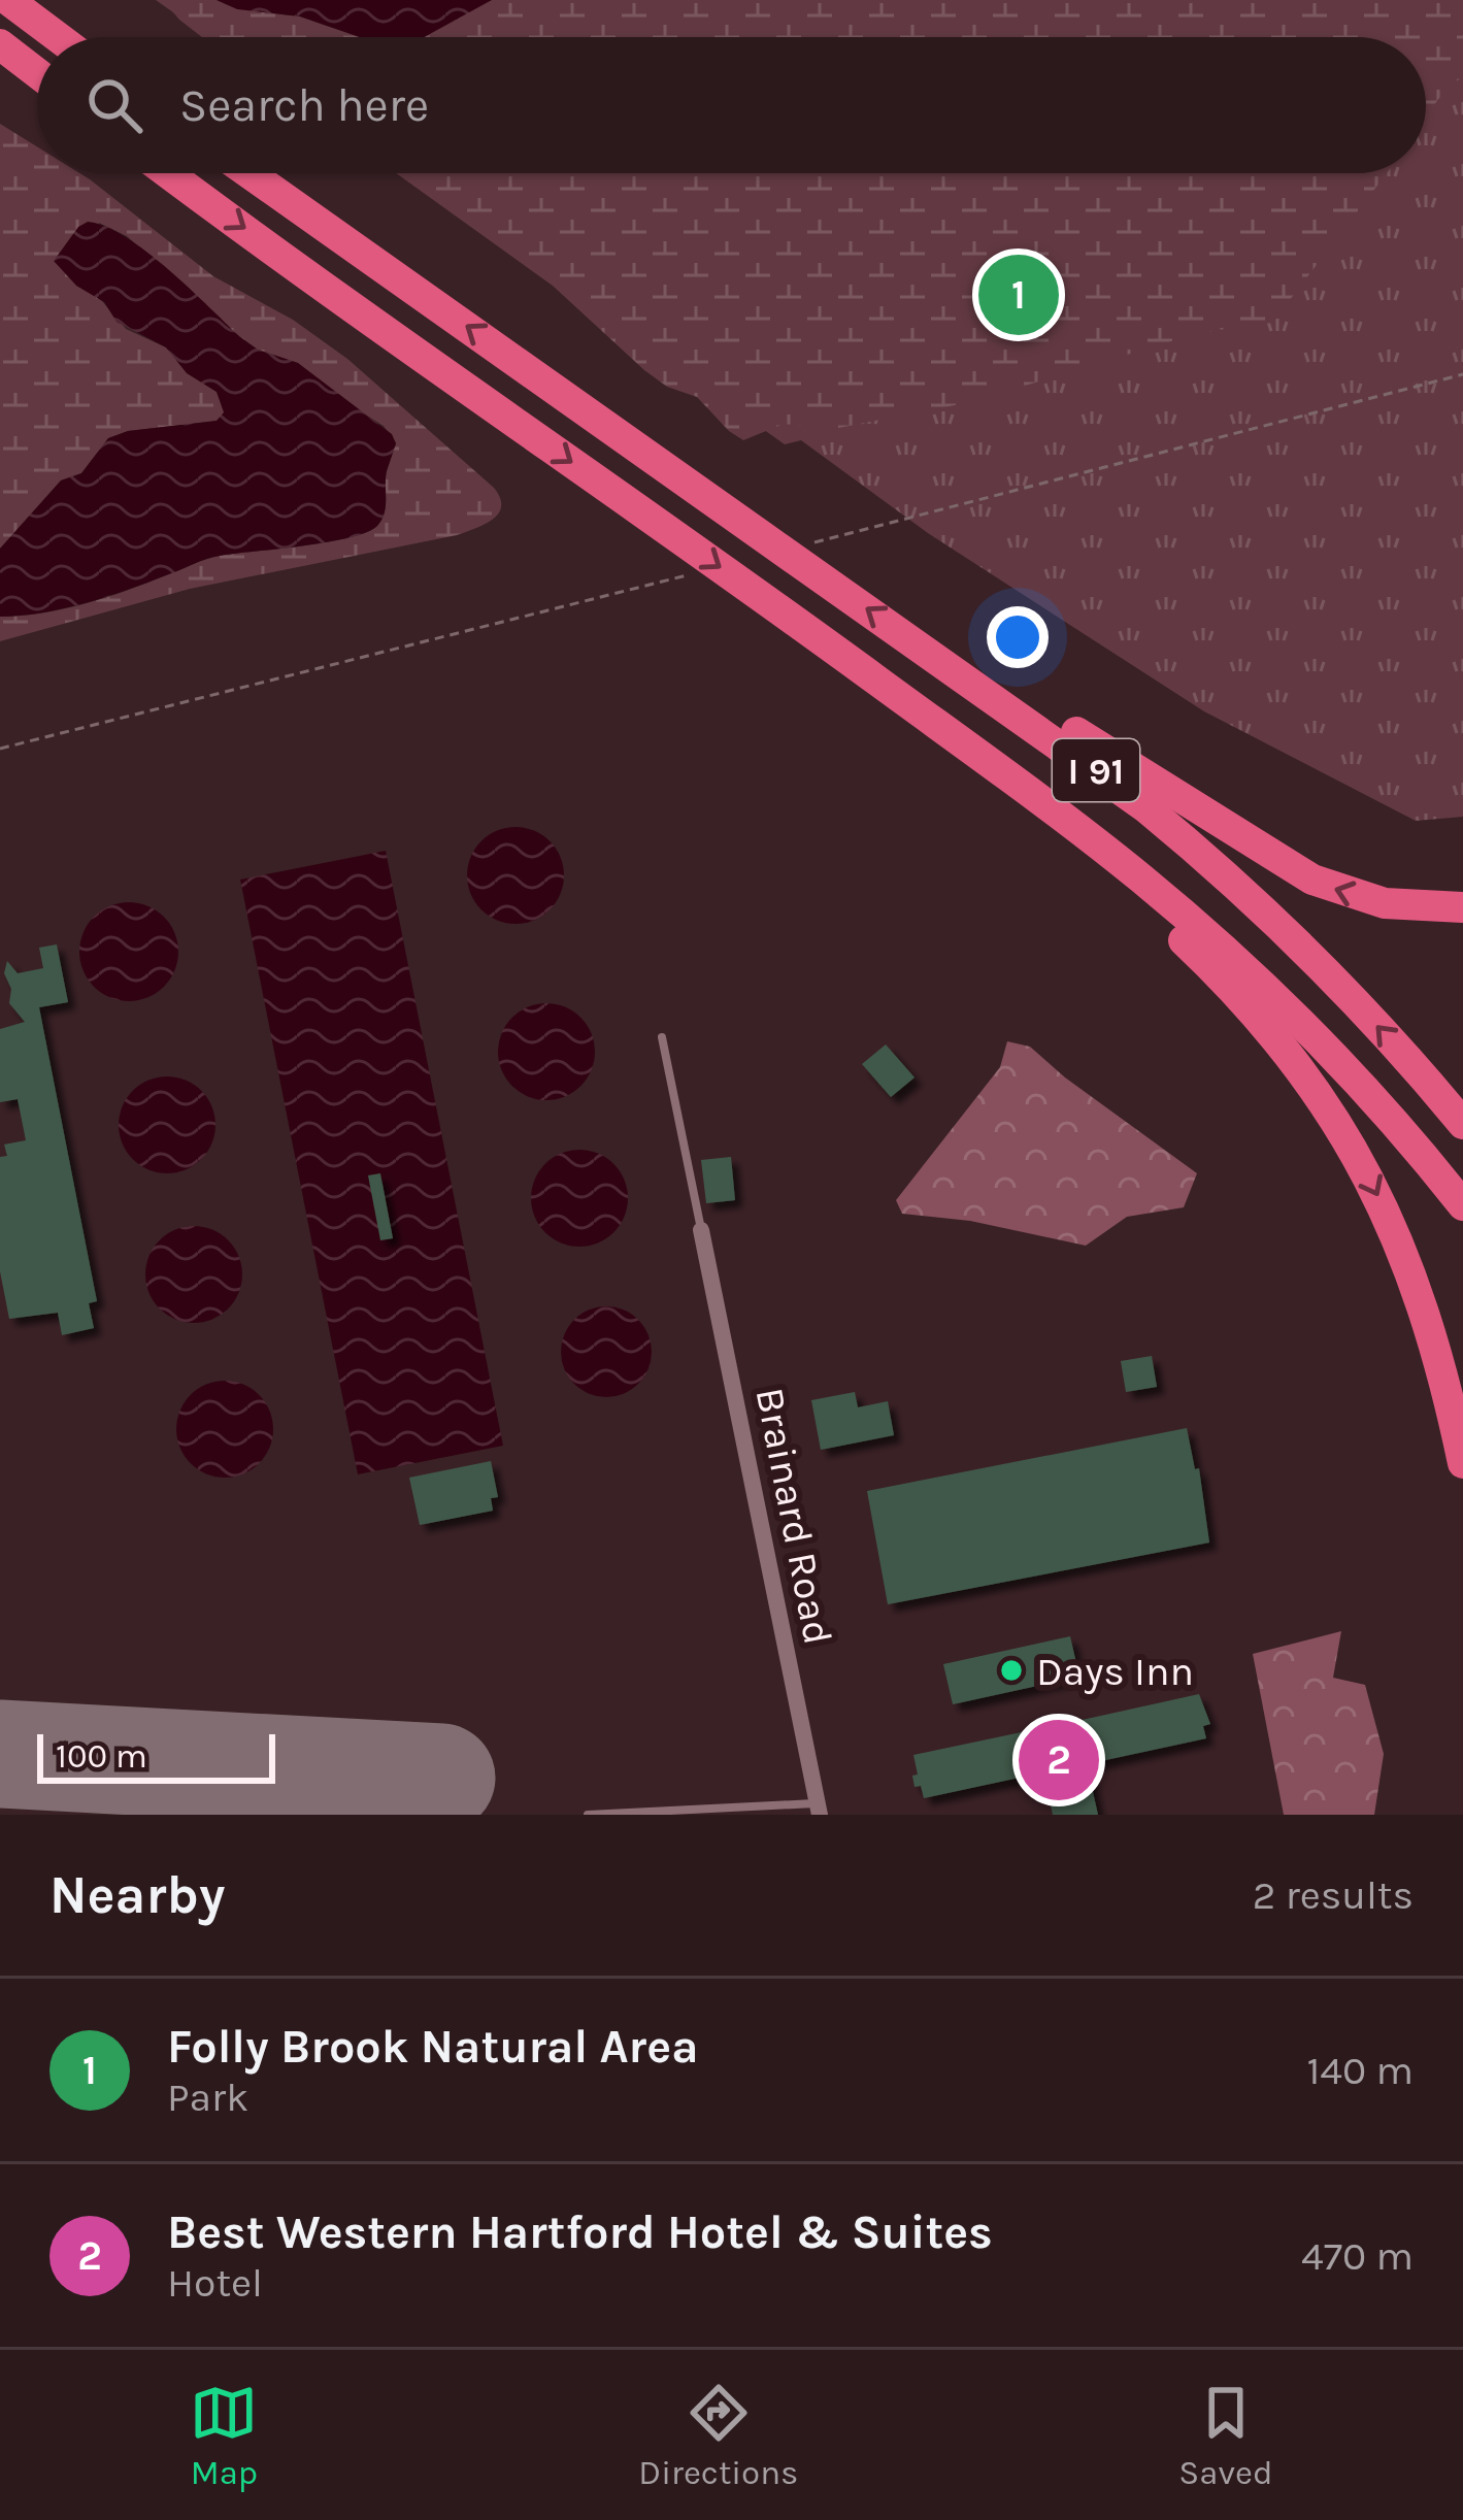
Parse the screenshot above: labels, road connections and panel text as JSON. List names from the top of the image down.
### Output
{
  "streets": {
    "highway": ["I 91"],
    "street": ["Brainard Road"]
  },
  "places": ["Days Inn"],
  "scale_bar": "100 m",
  "page": {
    "search": "Search here",
    "pins": ["1", "2"],
    "scale": "100 m",
    "heading": ["Nearby", "2 results"],
    "list": [
      {
        "mark": "1",
        "name": "Folly Brook Natural Area",
        "note": "Park",
        "value": "140 m"
      },
      {
        "mark": "2",
        "name": "Best Western Hartford Hotel & Suites",
        "note": "Hotel",
        "value": "470 m"
      }
    ],
    "nav": ["Map", "Directions", "Saved"]
  }
}
